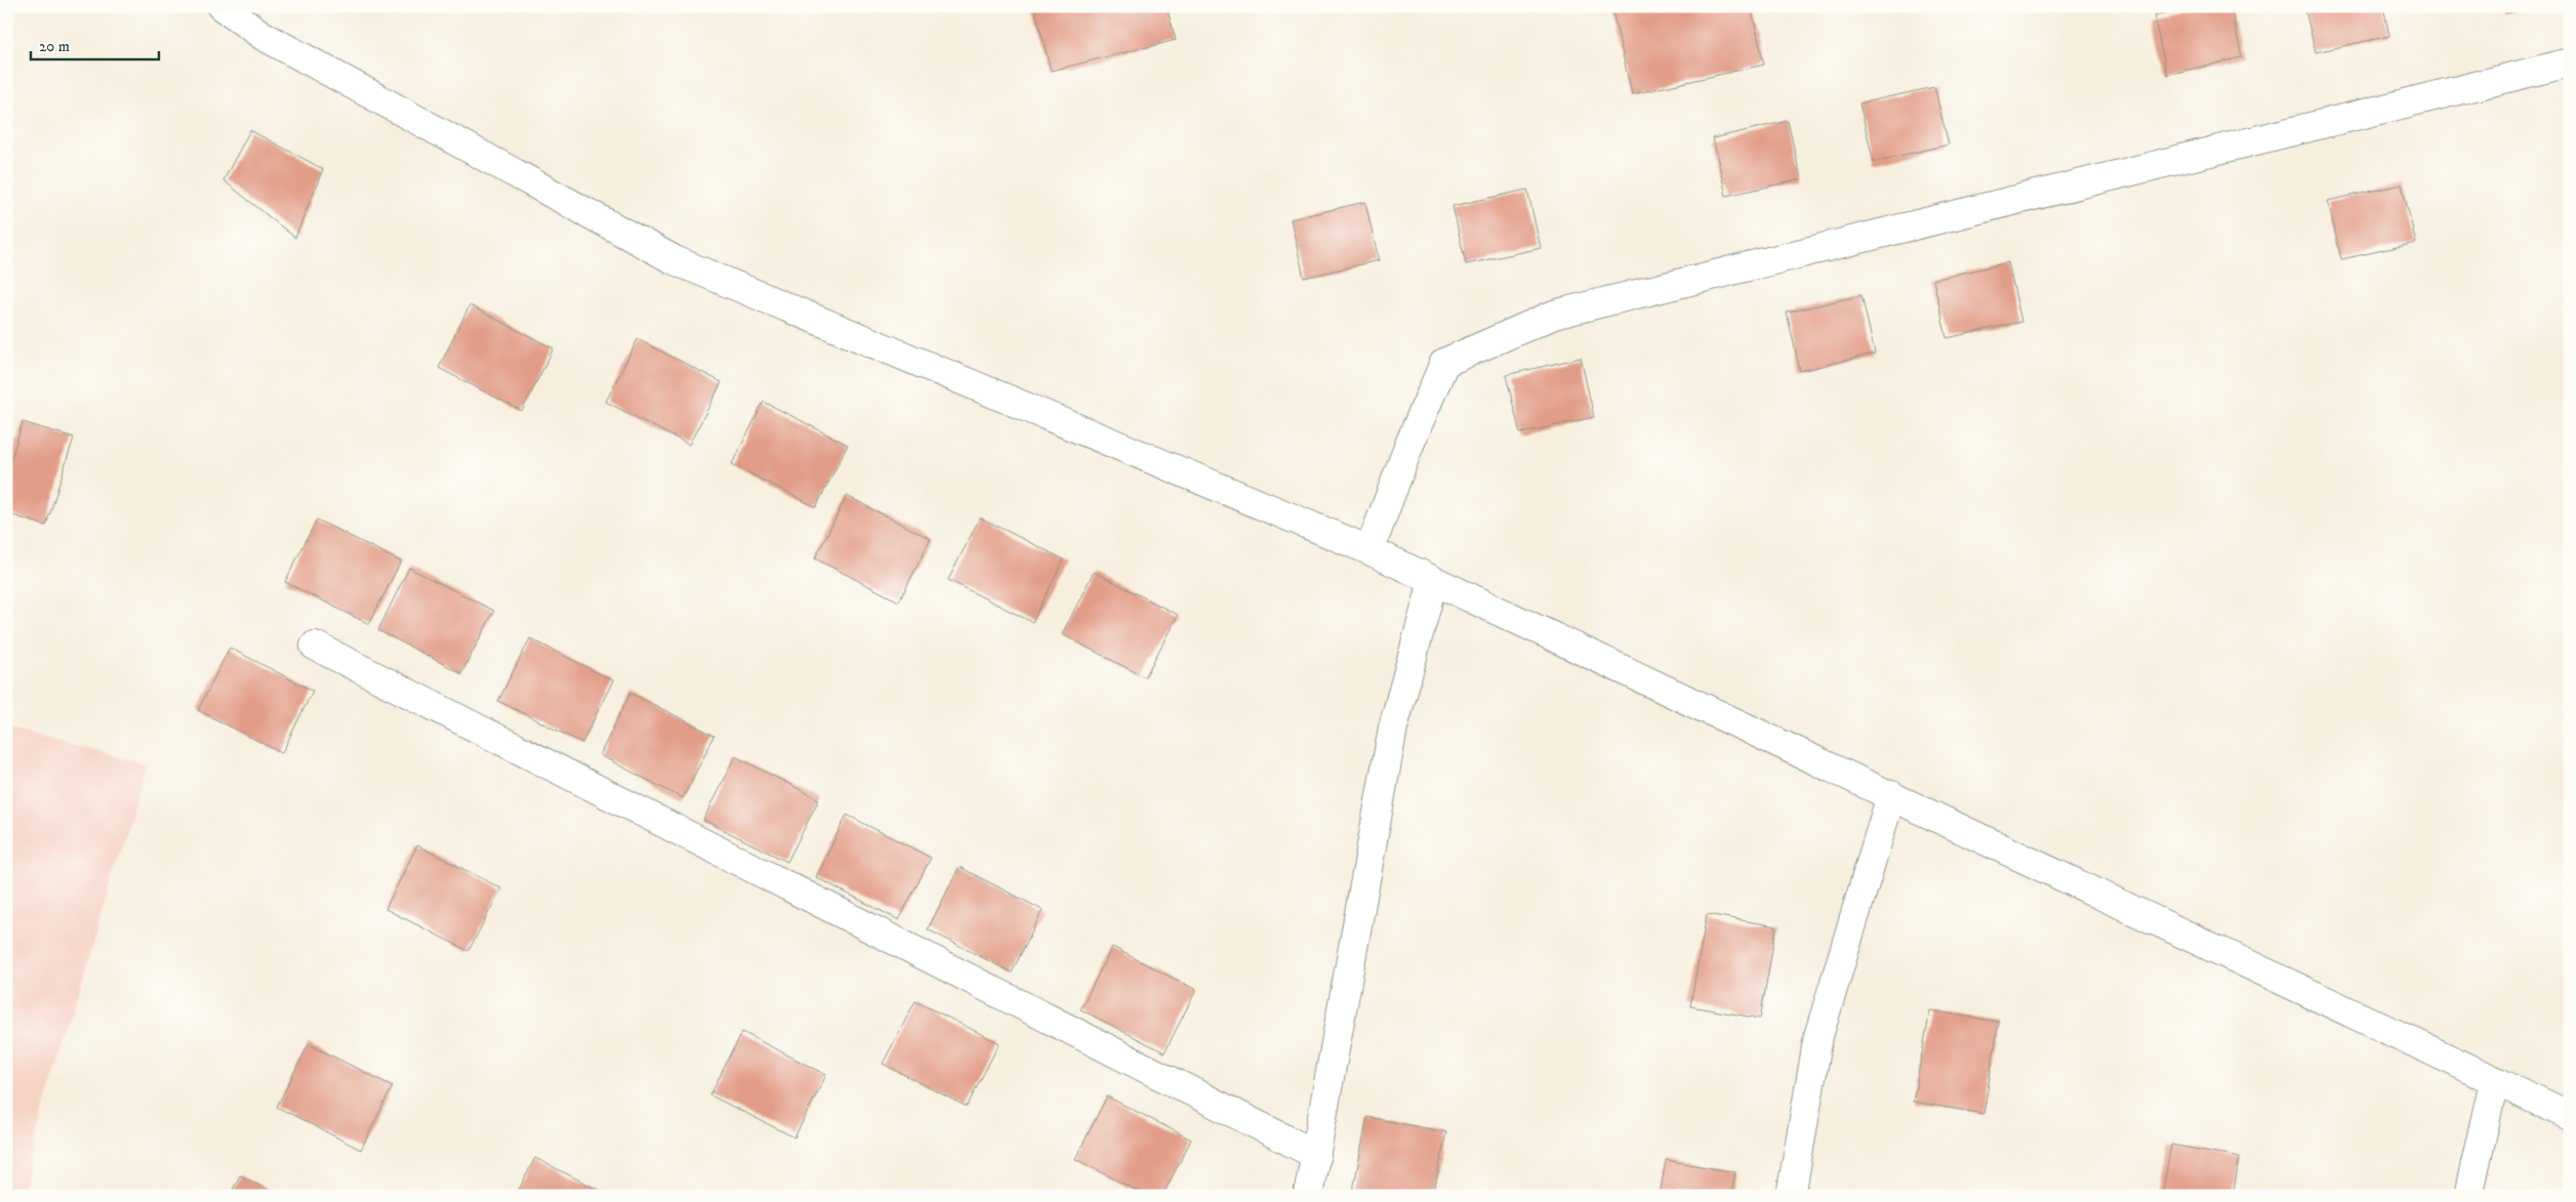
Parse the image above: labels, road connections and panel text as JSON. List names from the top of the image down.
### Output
{
  "scale_bar": "20 m"
}
